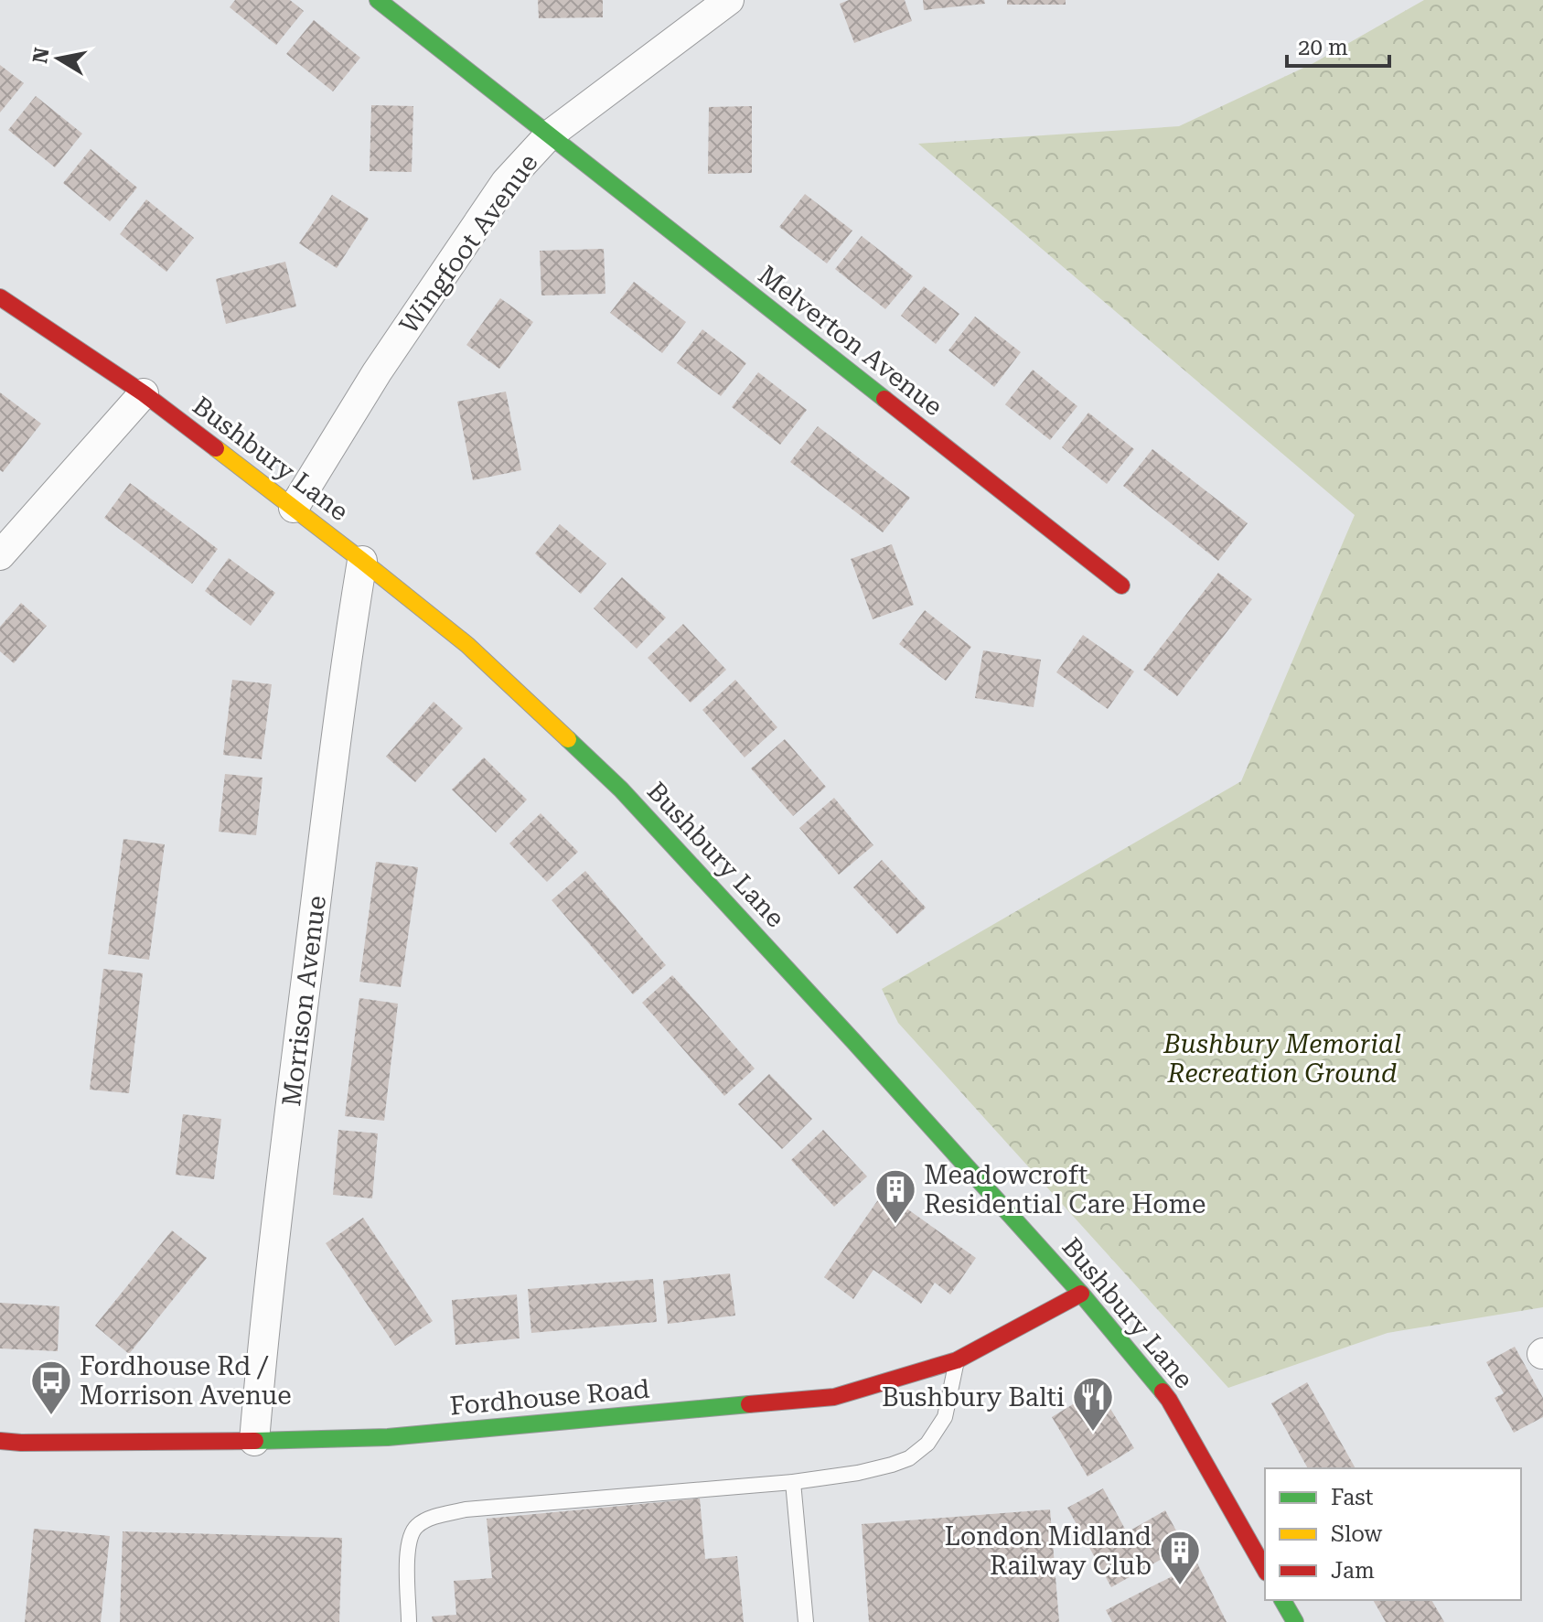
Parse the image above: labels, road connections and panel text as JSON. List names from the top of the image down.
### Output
{
  "streets": {
    "street": [
      "Wingfoot Avenue",
      "Melverton Avenue",
      "Bushbury Lane",
      "Morrison Avenue",
      "Fordhouse Road"
    ]
  },
  "crossings": [
    ["Wingfoot Avenue", "Melverton Avenue"],
    ["Wingfoot Avenue", "Bushbury Lane"],
    ["Bushbury Lane", "Morrison Avenue"],
    ["Bushbury Lane", "Fordhouse Road"],
    ["Morrison Avenue", "Fordhouse Road"]
  ],
  "parks": ["Bushbury Memorial Recreation Ground"],
  "places": {
    "building": ["Meadowcroft Residential Care Home", "London Midland Railway Club"],
    "bus stop": ["Fordhouse Rd / Morrison Avenue"],
    "restaurant": ["Bushbury Balti"]
  },
  "legend": ["Fast", "Slow", "Jam"],
  "scale_bar": "20 m",
  "north": "left"
}
